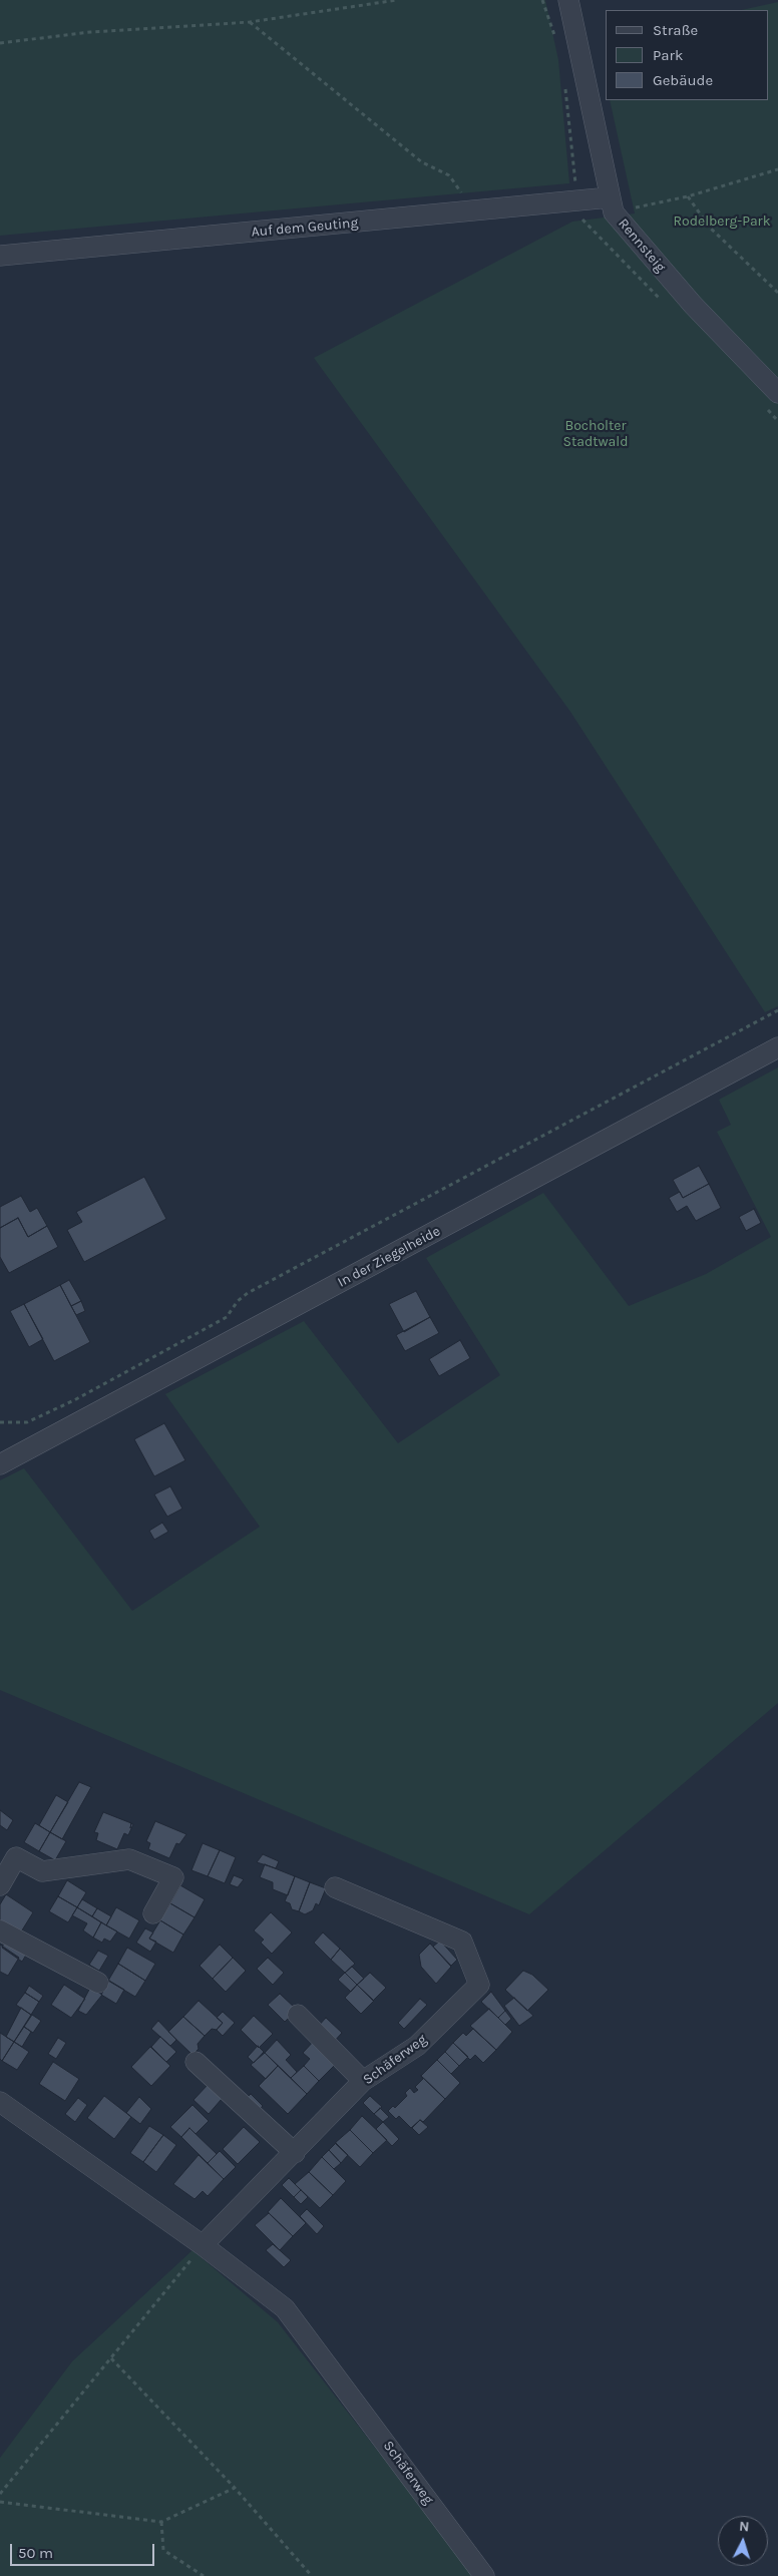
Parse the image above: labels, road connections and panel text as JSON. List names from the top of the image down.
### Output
{
  "streets": {
    "street": [
      "Auf dem Geuting",
      "Rennsteig",
      "In der Ziegelheide",
      "Schäferweg"
    ]
  },
  "crossings": [
    ["Auf dem Geuting", "Rennsteig"]
  ],
  "parks": ["Rodelberg-Park", "Bocholter Stadtwald"],
  "legend": ["Straße", "Park", "Gebäude"],
  "scale_bar": "50 m",
  "north": "top"
}
